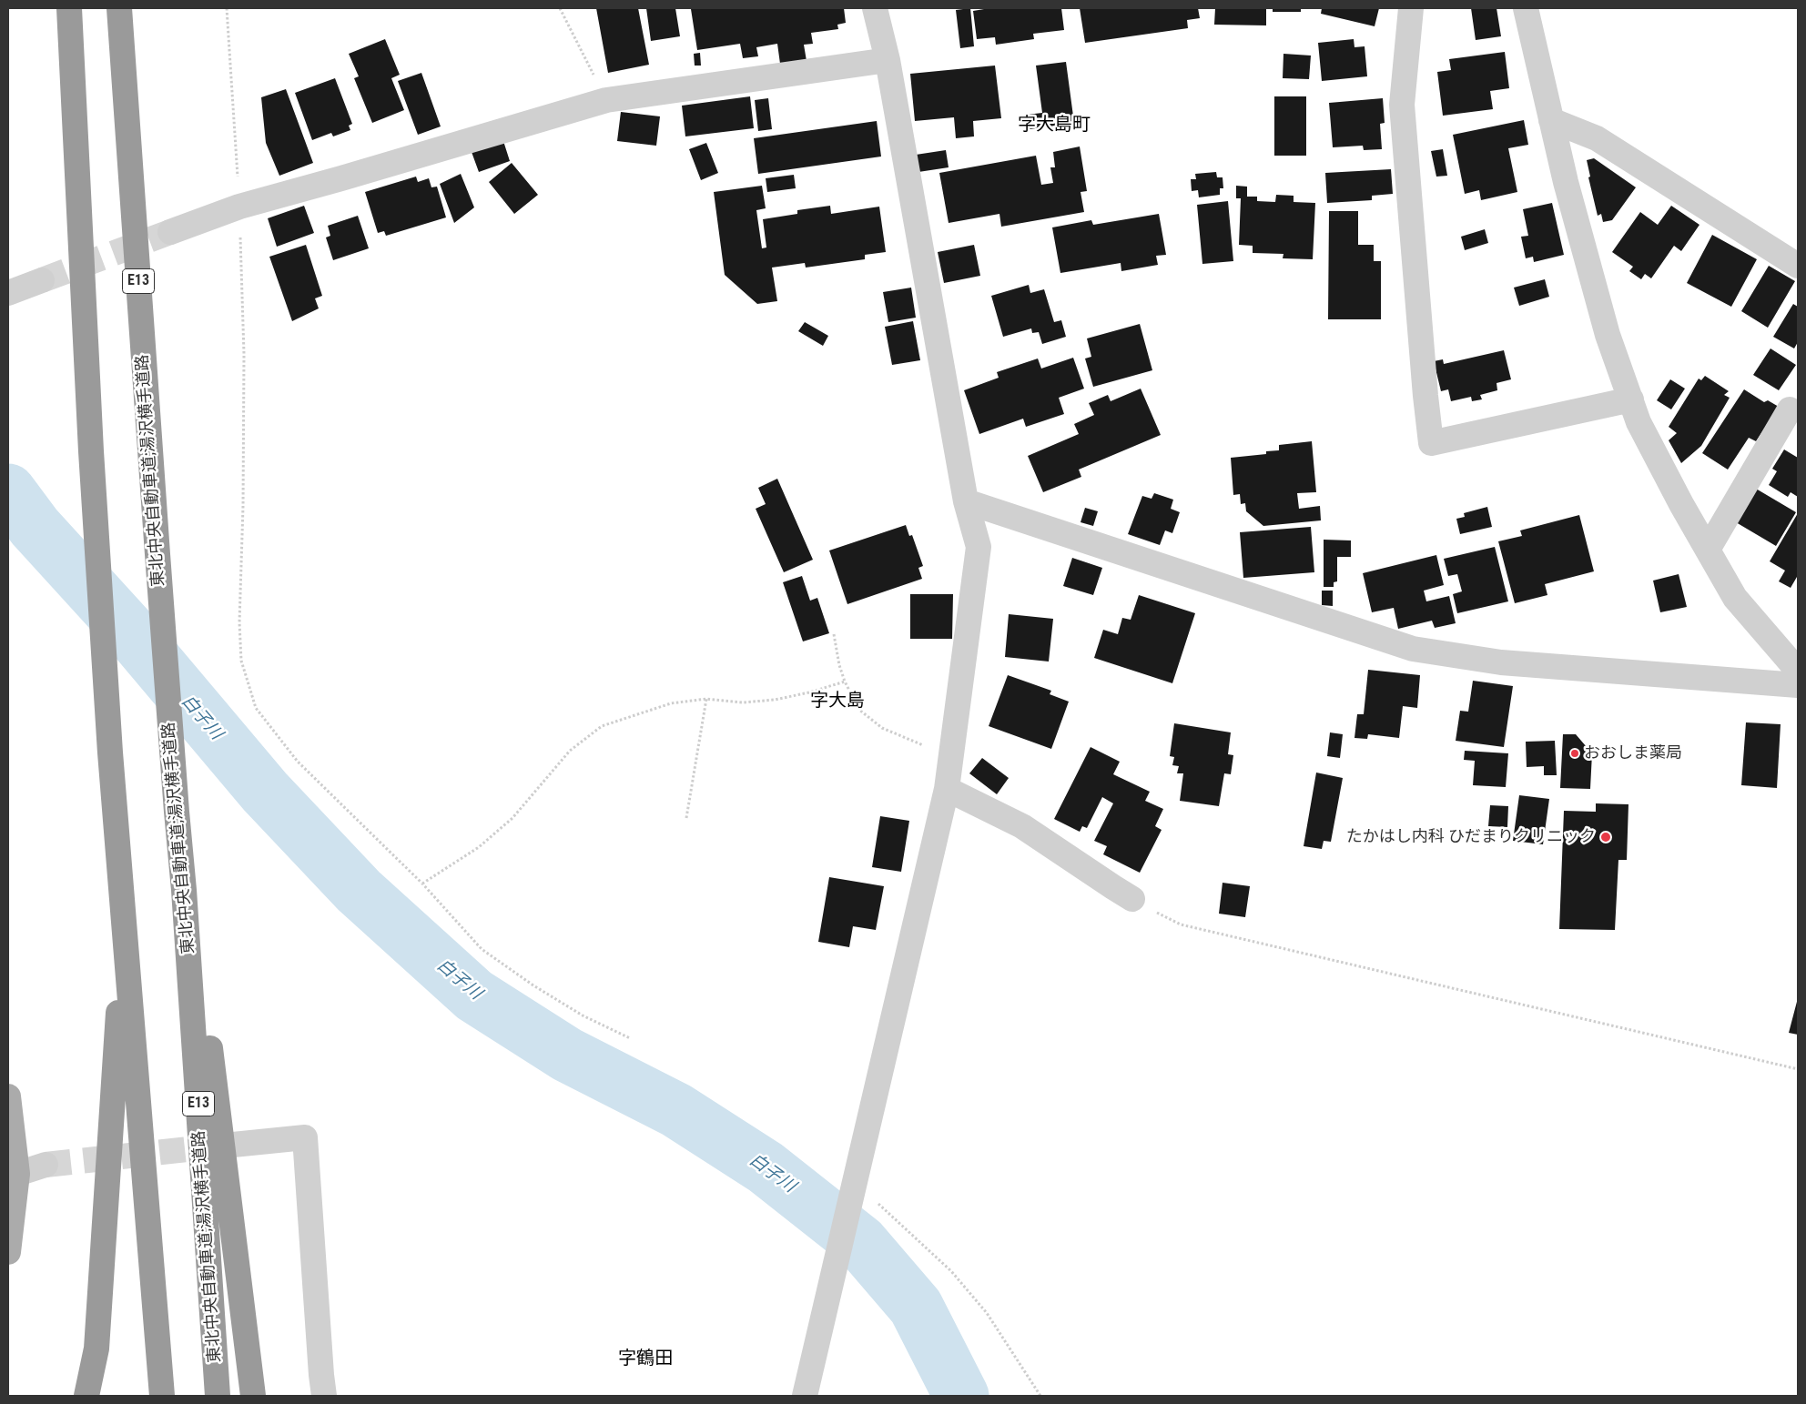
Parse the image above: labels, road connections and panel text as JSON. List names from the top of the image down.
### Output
{
  "streets": {
    "highway": ["E13", "東北中央自動車道;湯沢横手道路"]
  },
  "districts": ["字大島町", "字大島", "字鶴田"],
  "water": ["白子川"],
  "places": ["おおしま薬局", "たかはし内科 ひだまりクリニック"]
}
